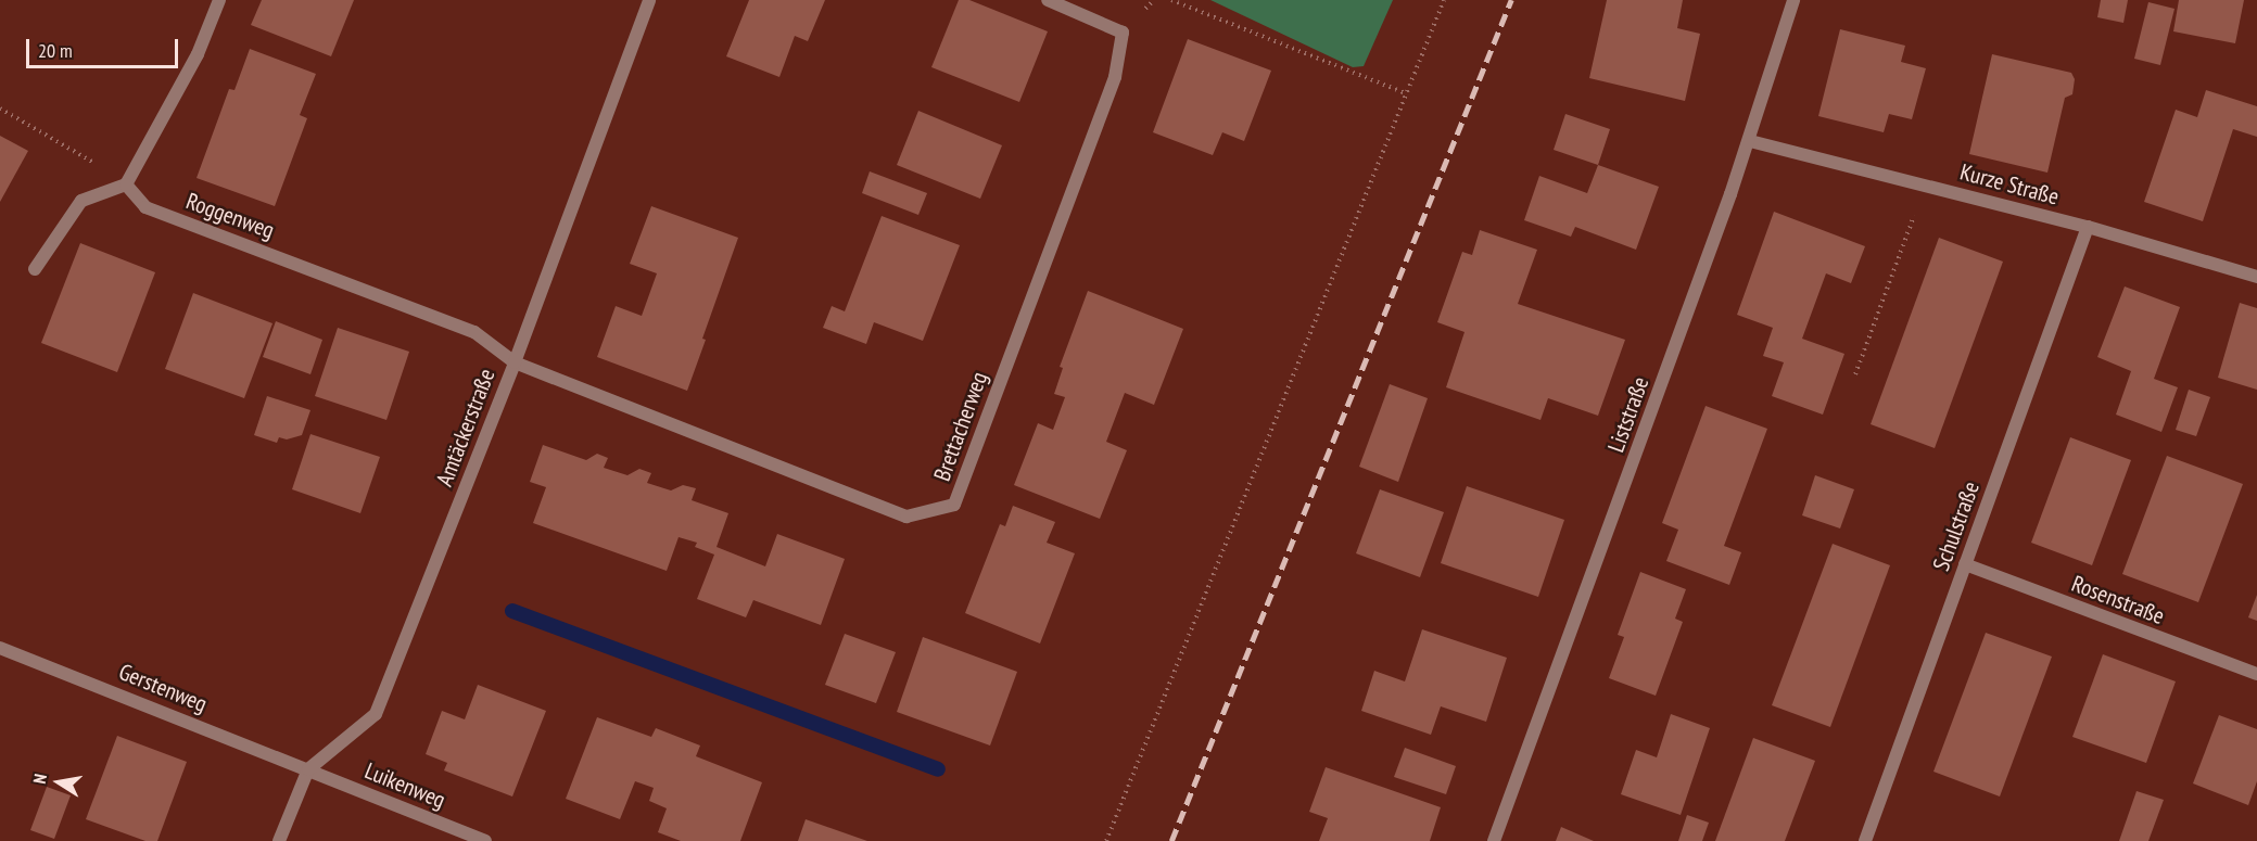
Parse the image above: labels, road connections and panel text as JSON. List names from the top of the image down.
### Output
{
  "streets": {
    "street": [
      "Kurze Straße",
      "Roggenweg",
      "Liststraße",
      "Brettacherweg",
      "Amtäckerstraße",
      "Schulstraße",
      "Rosenstraße",
      "Gerstenweg",
      "Luikenweg"
    ]
  },
  "crossings": [
    ["Kurze Straße", "Liststraße"],
    ["Kurze Straße", "Schulstraße"],
    ["Roggenweg", "Brettacherweg"],
    ["Roggenweg", "Amtäckerstraße"],
    ["Brettacherweg", "Amtäckerstraße"],
    ["Amtäckerstraße", "Gerstenweg"],
    ["Amtäckerstraße", "Luikenweg"],
    ["Schulstraße", "Rosenstraße"],
    ["Gerstenweg", "Luikenweg"]
  ],
  "scale_bar": "20 m",
  "north": "left"
}
